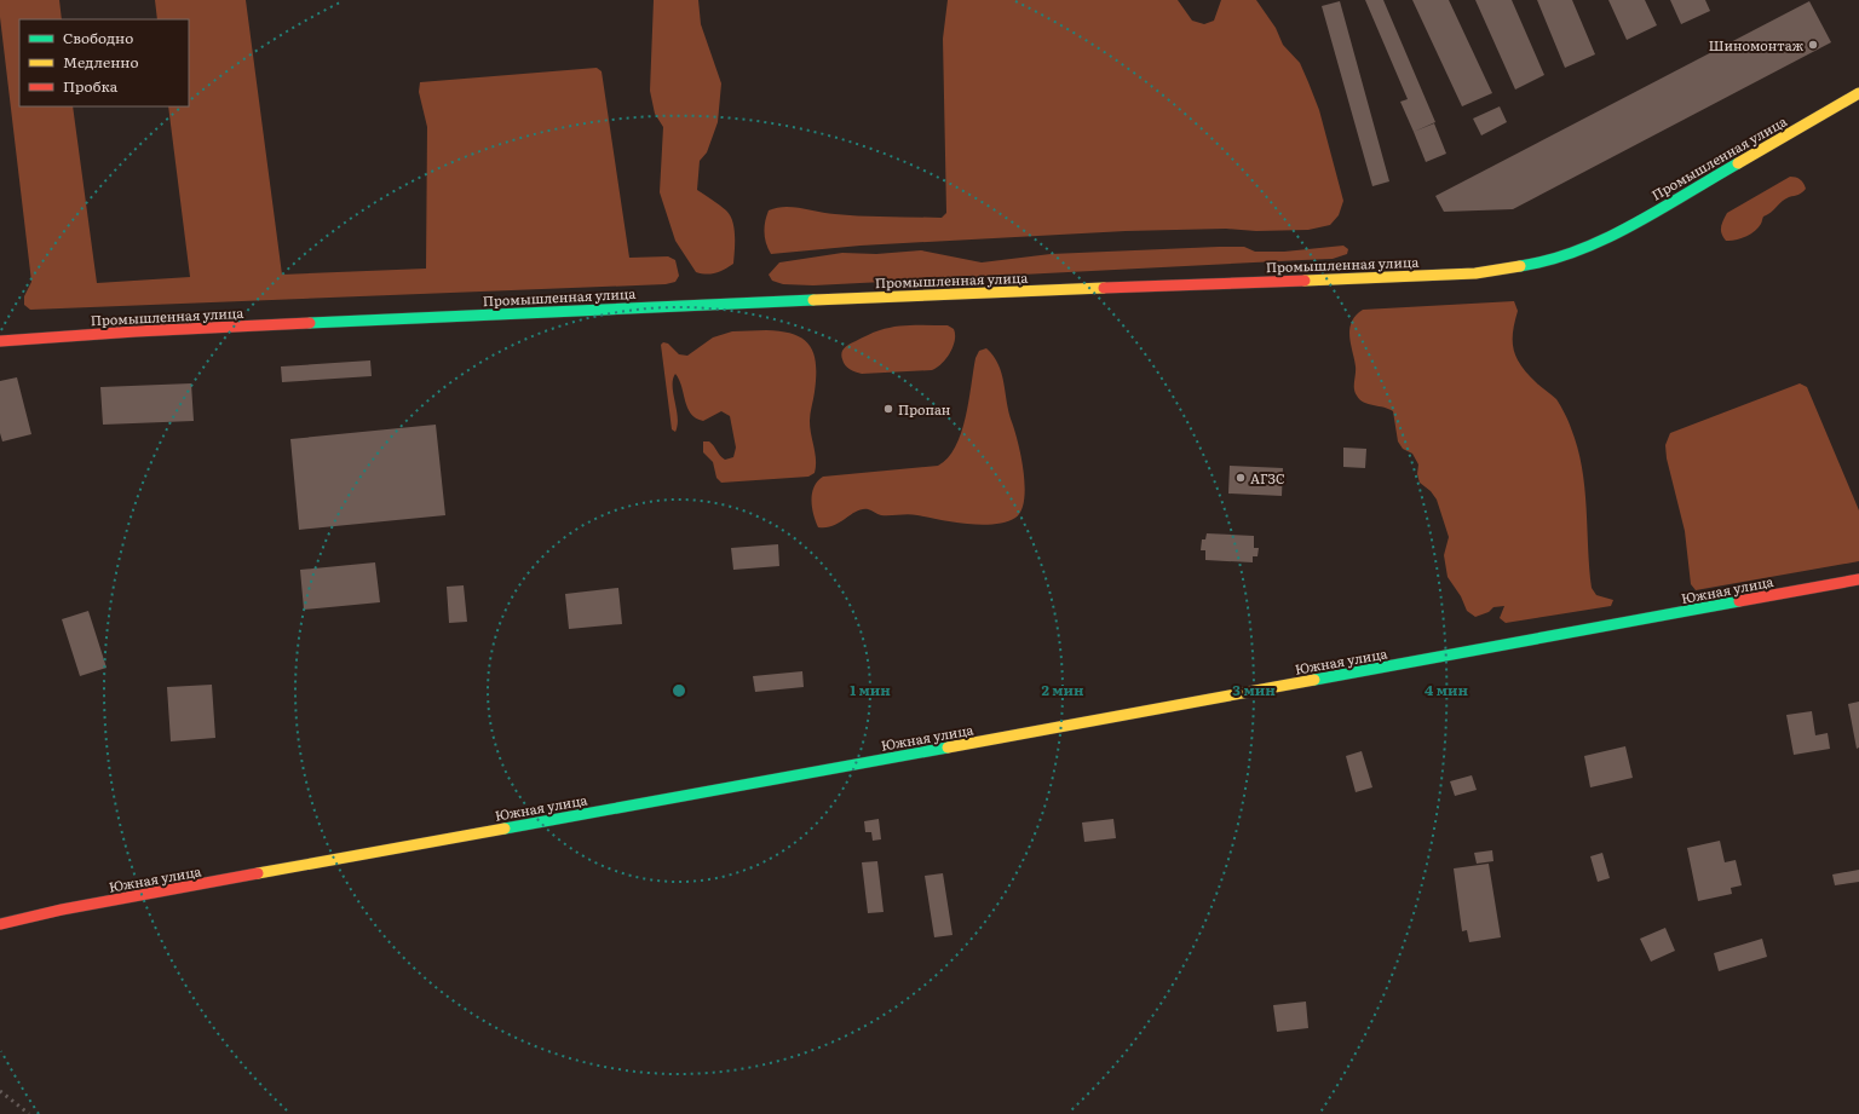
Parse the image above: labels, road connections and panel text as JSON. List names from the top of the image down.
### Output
{
  "streets": {
    "street": ["Промышленная улица", "Южная улица"]
  },
  "places": ["Шиномонтаж", "Пропан", "АГЗС"],
  "legend": ["Свободно", "Медленно", "Пробка"],
  "rings": [
    "1 мин",
    "2 мин",
    "3 мин",
    "4 мин"
  ]
}
